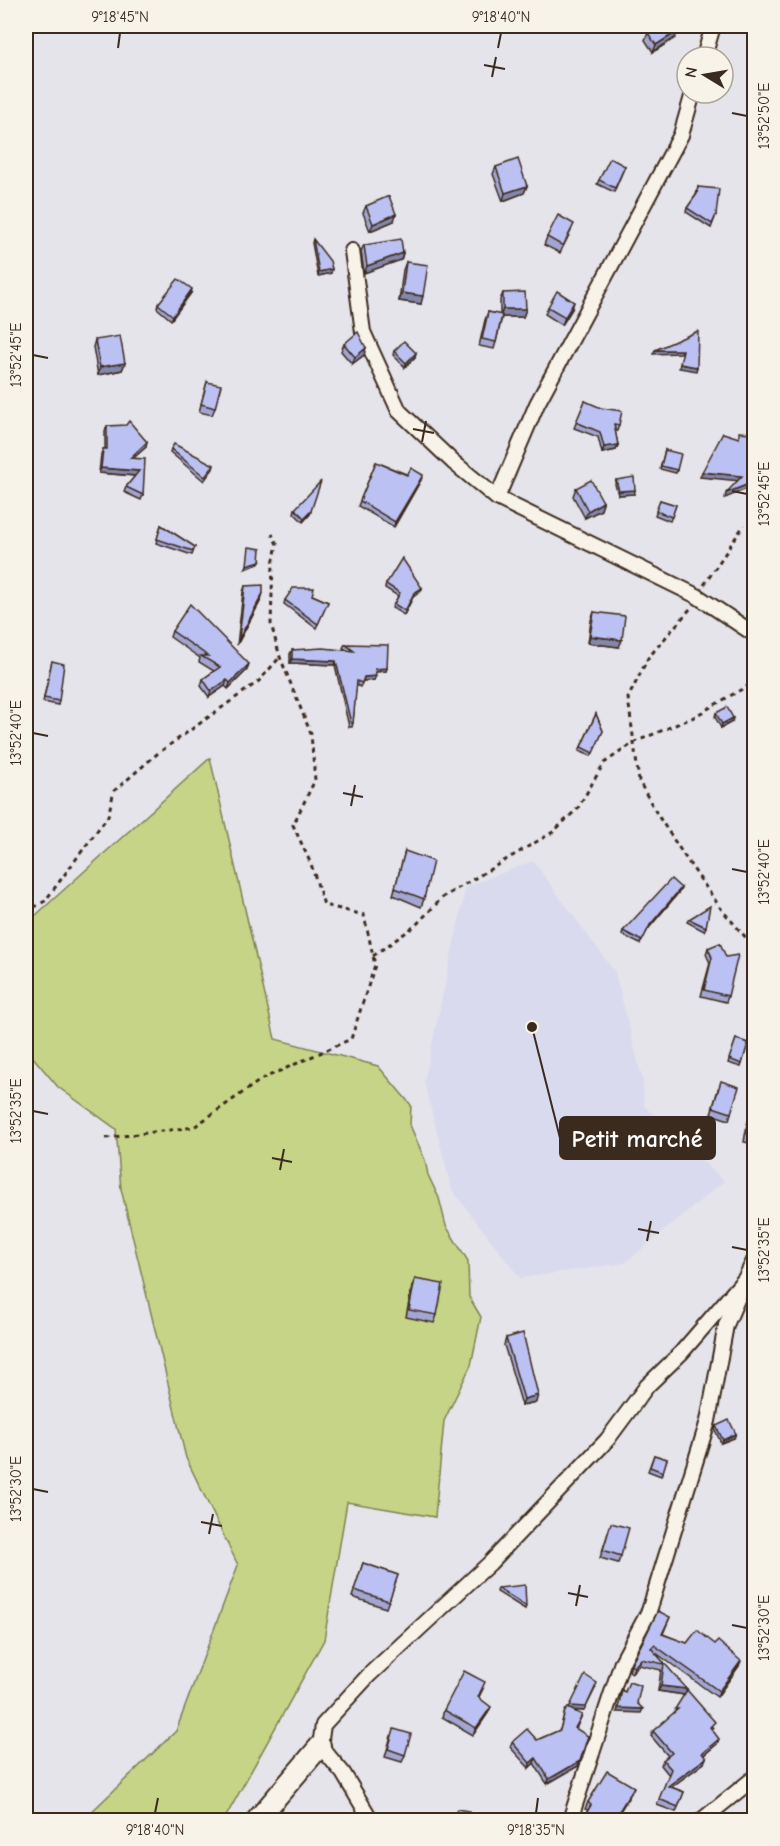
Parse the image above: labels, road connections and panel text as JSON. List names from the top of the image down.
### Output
{
  "places": ["Petit marché"],
  "north": "left",
  "coordinates": [
    "9°18'45\"N",
    "9°18'40\"N",
    "13°52'50\"E",
    "13°52'45\"E",
    "13°52'40\"E",
    "13°52'35\"E",
    "13°52'30\"E",
    "9°18'35\"N"
  ]
}
